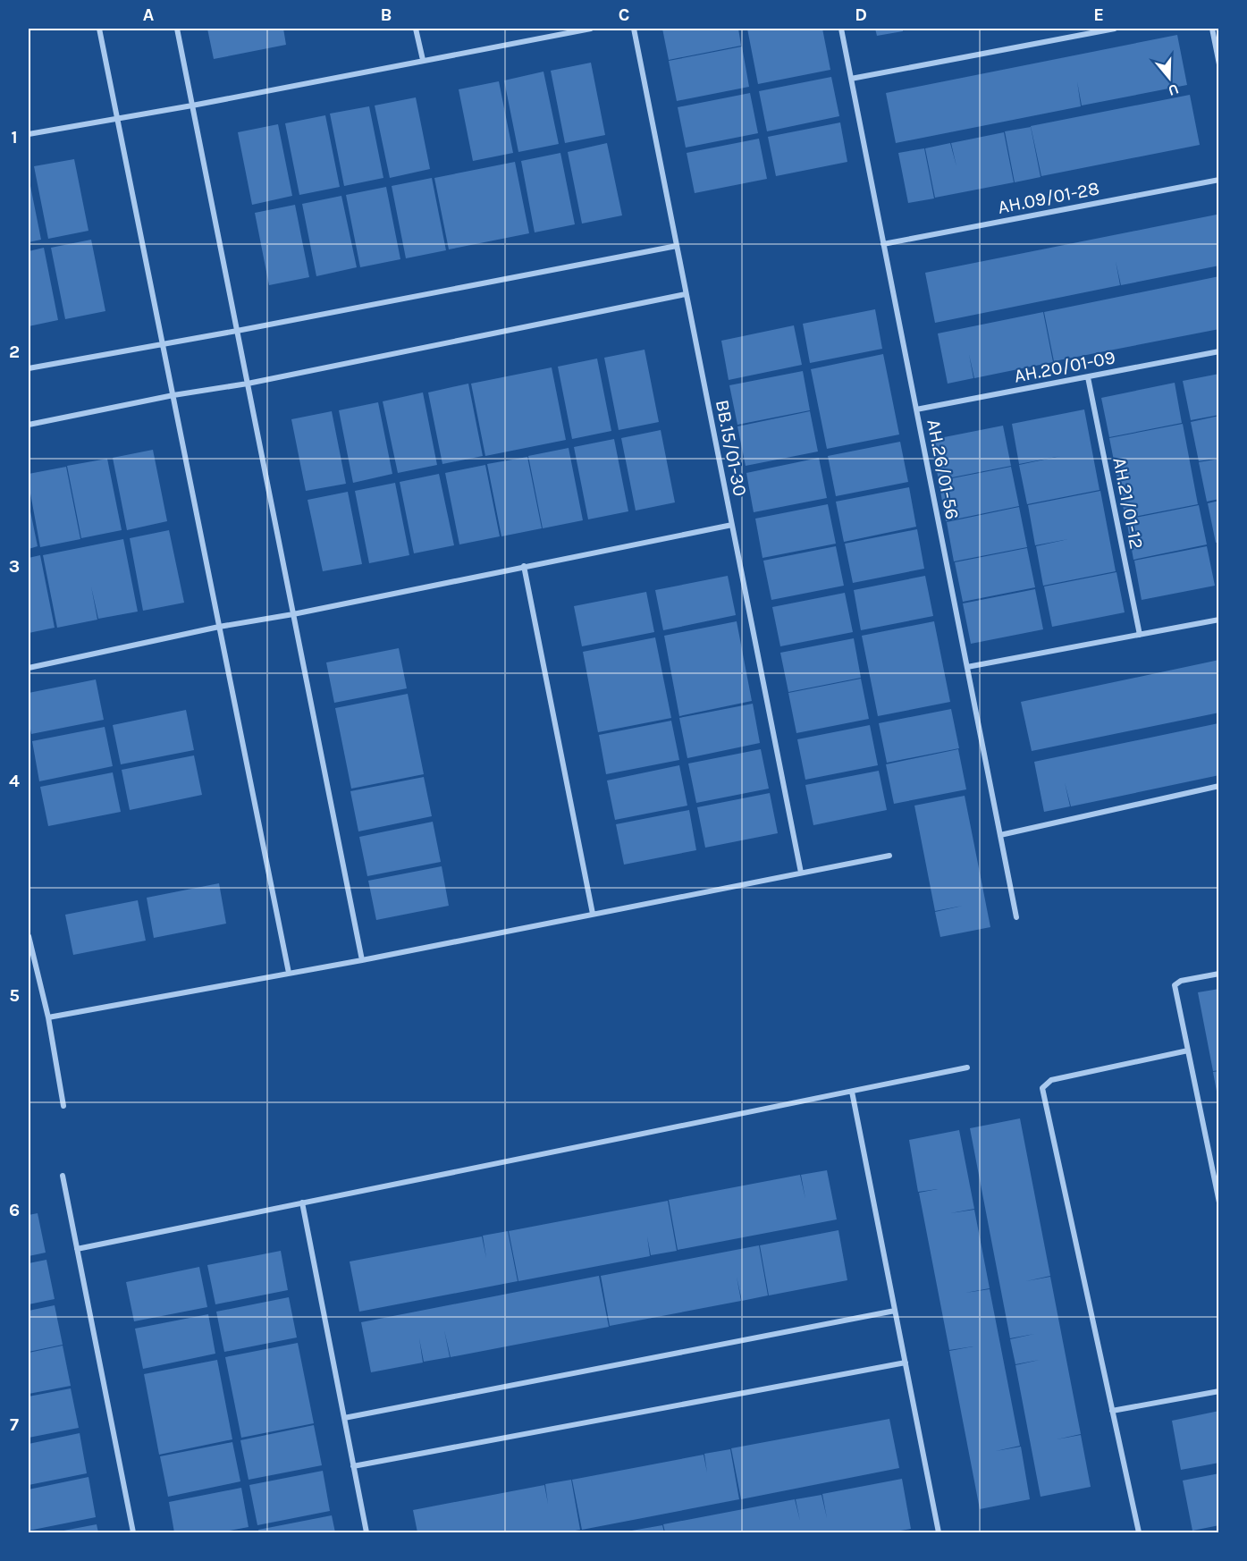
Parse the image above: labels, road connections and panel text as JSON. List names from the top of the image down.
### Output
{
  "streets": {
    "street": [
      "AH.09/01-28",
      "AH.20/01-09",
      "BB.15/01-30",
      "AH.26/01-56",
      "AH.21/01-12"
    ]
  },
  "crossings": [
    ["AH.09/01-28", "AH.26/01-56"],
    ["AH.20/01-09", "AH.26/01-56"],
    ["AH.20/01-09", "AH.21/01-12"]
  ],
  "north": "bottom",
  "grid": {
    "columns": [
      "A",
      "B",
      "C",
      "D",
      "E"
    ],
    "rows": [
      "1",
      "2",
      "3",
      "4",
      "5",
      "6",
      "7"
    ]
  }
}
